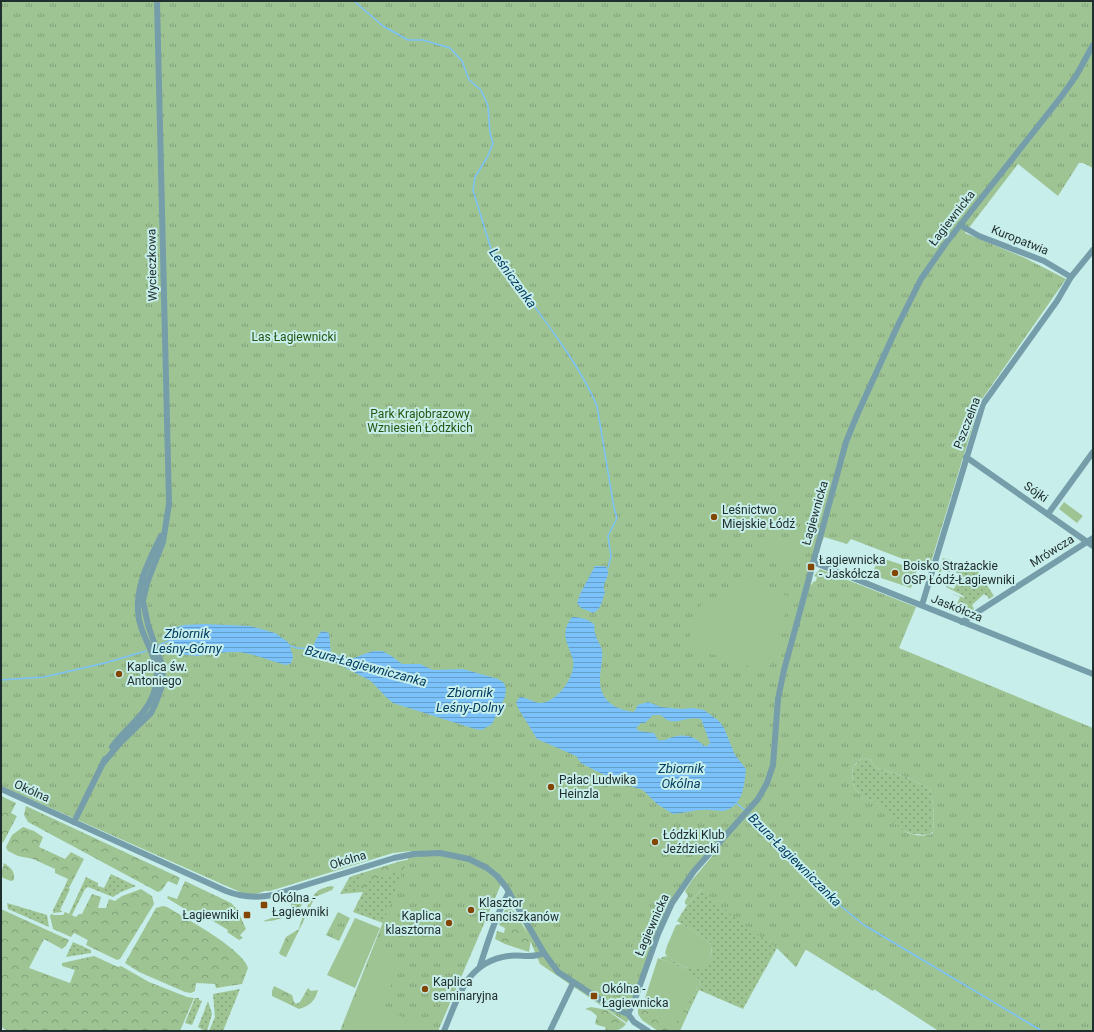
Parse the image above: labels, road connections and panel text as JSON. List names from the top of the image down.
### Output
{
  "streets": {
    "street": [
      "Łagiewnicka",
      "Kuropatwia",
      "Wycieczkowa",
      "Pszczelna",
      "Sójki",
      "Mrówcza",
      "Jaskółcza",
      "Okólna"
    ]
  },
  "crossings": [
    ["Łagiewnicka", "Kuropatwia"],
    ["Łagiewnicka", "Jaskółcza"],
    ["Łagiewnicka", "Okólna"],
    ["Kuropatwia", "Pszczelna"],
    ["Wycieczkowa", "Okólna"],
    ["Pszczelna", "Sójki"],
    ["Pszczelna", "Jaskółcza"],
    ["Sójki", "Mrówcza"],
    ["Mrówcza", "Jaskółcza"]
  ],
  "water": [
    "Leśniczanka",
    "Zbiornik Leśny-Górny",
    "Bzura-Łagiewniczanka",
    "Zbiornik Leśny-Dolny",
    "Zbiornik Okólna"
  ],
  "parks": ["Las Łagiewnicki", "Park Krajobrazowy Wzniesień Łódzkich"],
  "places": {
    "other": [
      "Leśnictwo Miejskie Łódź",
      "Boisko Strażackie OSP Łódź-Łagiewniki",
      "Kaplica św. Antoniego",
      "Pałac Ludwika Heinzla",
      "Łódzki Klub Jeździecki",
      "Klasztor Franciszkanów",
      "Kaplica klasztorna",
      "Kaplica seminaryjna"
    ],
    "transit": [
      "Łagiewnicka - Jaskółcza",
      "Okólna - Łagiewniki",
      "Łagiewniki",
      "Okólna - Łagiewnicka"
    ]
  }
}
